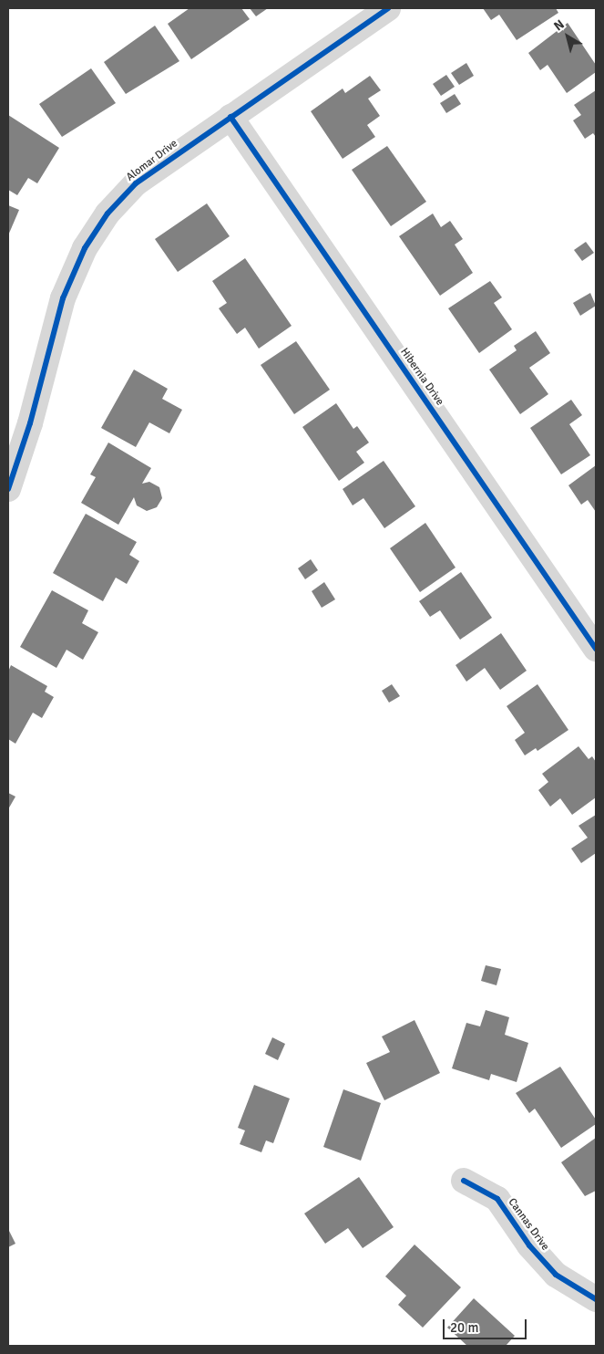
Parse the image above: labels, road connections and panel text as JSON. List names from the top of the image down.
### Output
{
  "streets": {
    "street": ["Alomar Drive", "Hibernia Drive", "Cannas Drive"]
  },
  "crossings": [
    ["Alomar Drive", "Hibernia Drive"]
  ],
  "scale_bar": "20 m",
  "north": "top left"
}
